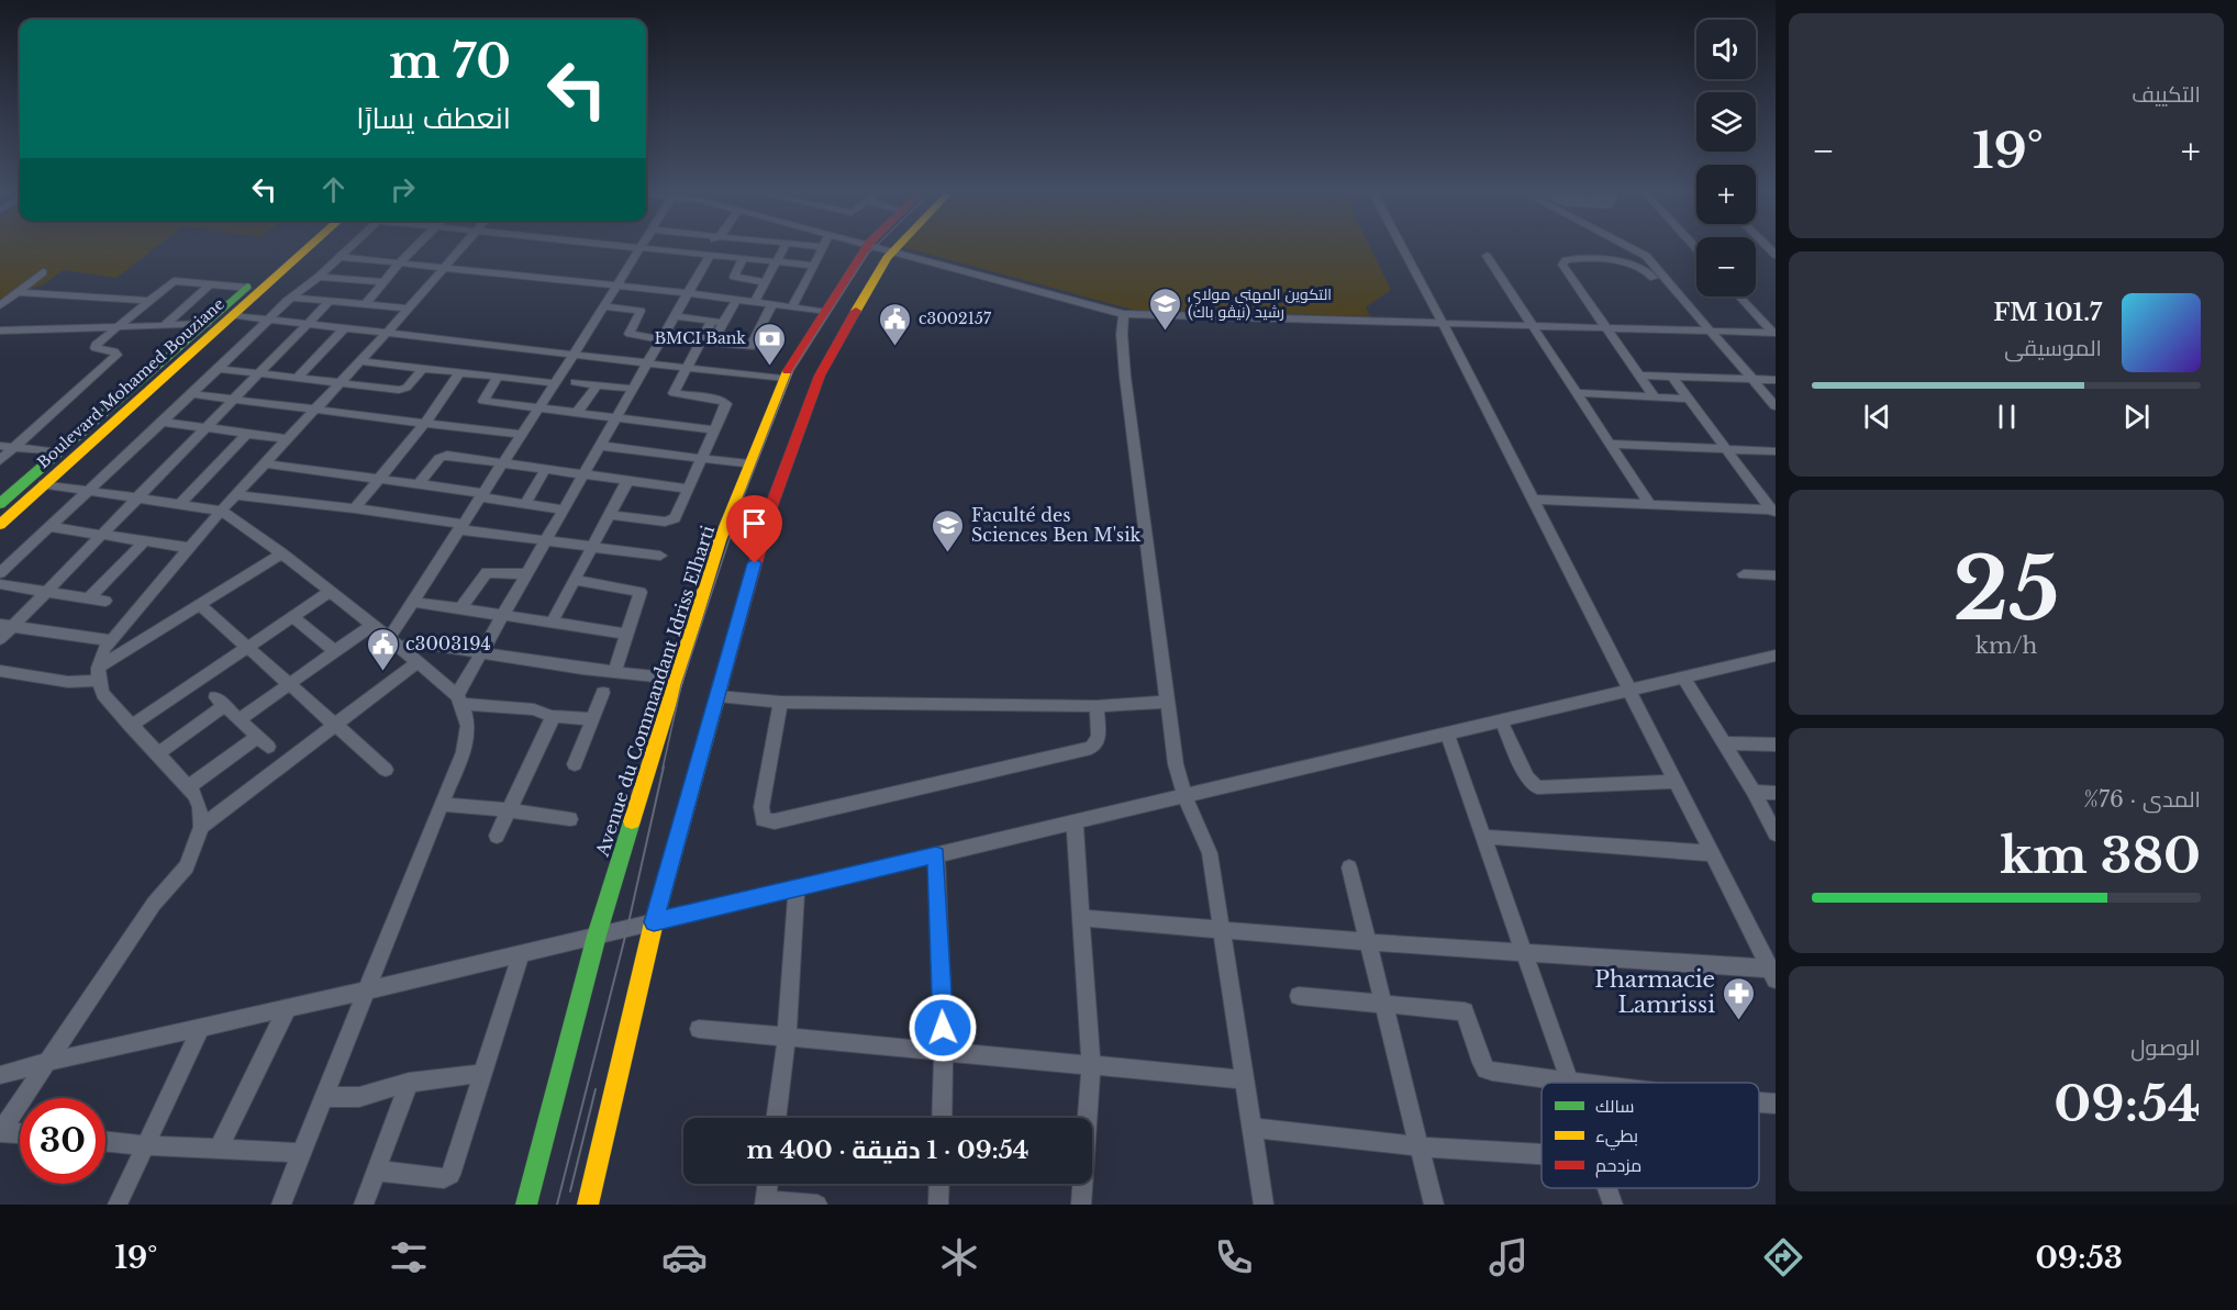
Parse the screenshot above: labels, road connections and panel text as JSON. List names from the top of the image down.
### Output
{
  "streets": {
    "main road": ["Boulevard Mohamed Bouziane", "Avenue du Commandant Idriss Elharti"]
  },
  "places": {
    "school or university": ["التكوين المهني مولاي رشيد (نيڤو باك)", "Faculté des Sciences Ben M'sik"],
    "public building": ["c3002157", "c3003194"],
    "bank": ["BMCI Bank"],
    "pharmacy": ["Pharmacie Lamrissi"]
  },
  "legend": ["سالك", "بطيء", "مزدحم"],
  "page": {
    "tile": [
      "التكييف",
      ["25", "km/h"],
      ["المدى · 76%", "380 km"],
      ["الوصول", "09:54"]
    ],
    "map_buttons": ["+", "−"],
    "turn": ["70 m", "انعطف يسارًا"],
    "heat": ["−", "19°", "+"],
    "song": ["101.7 FM", "الموسيقى"],
    "limit": "30",
    "trip": "09:54 · 1 دقيقة · 400 m",
    "tabs": ["09:53", "19°"]
  }
}
